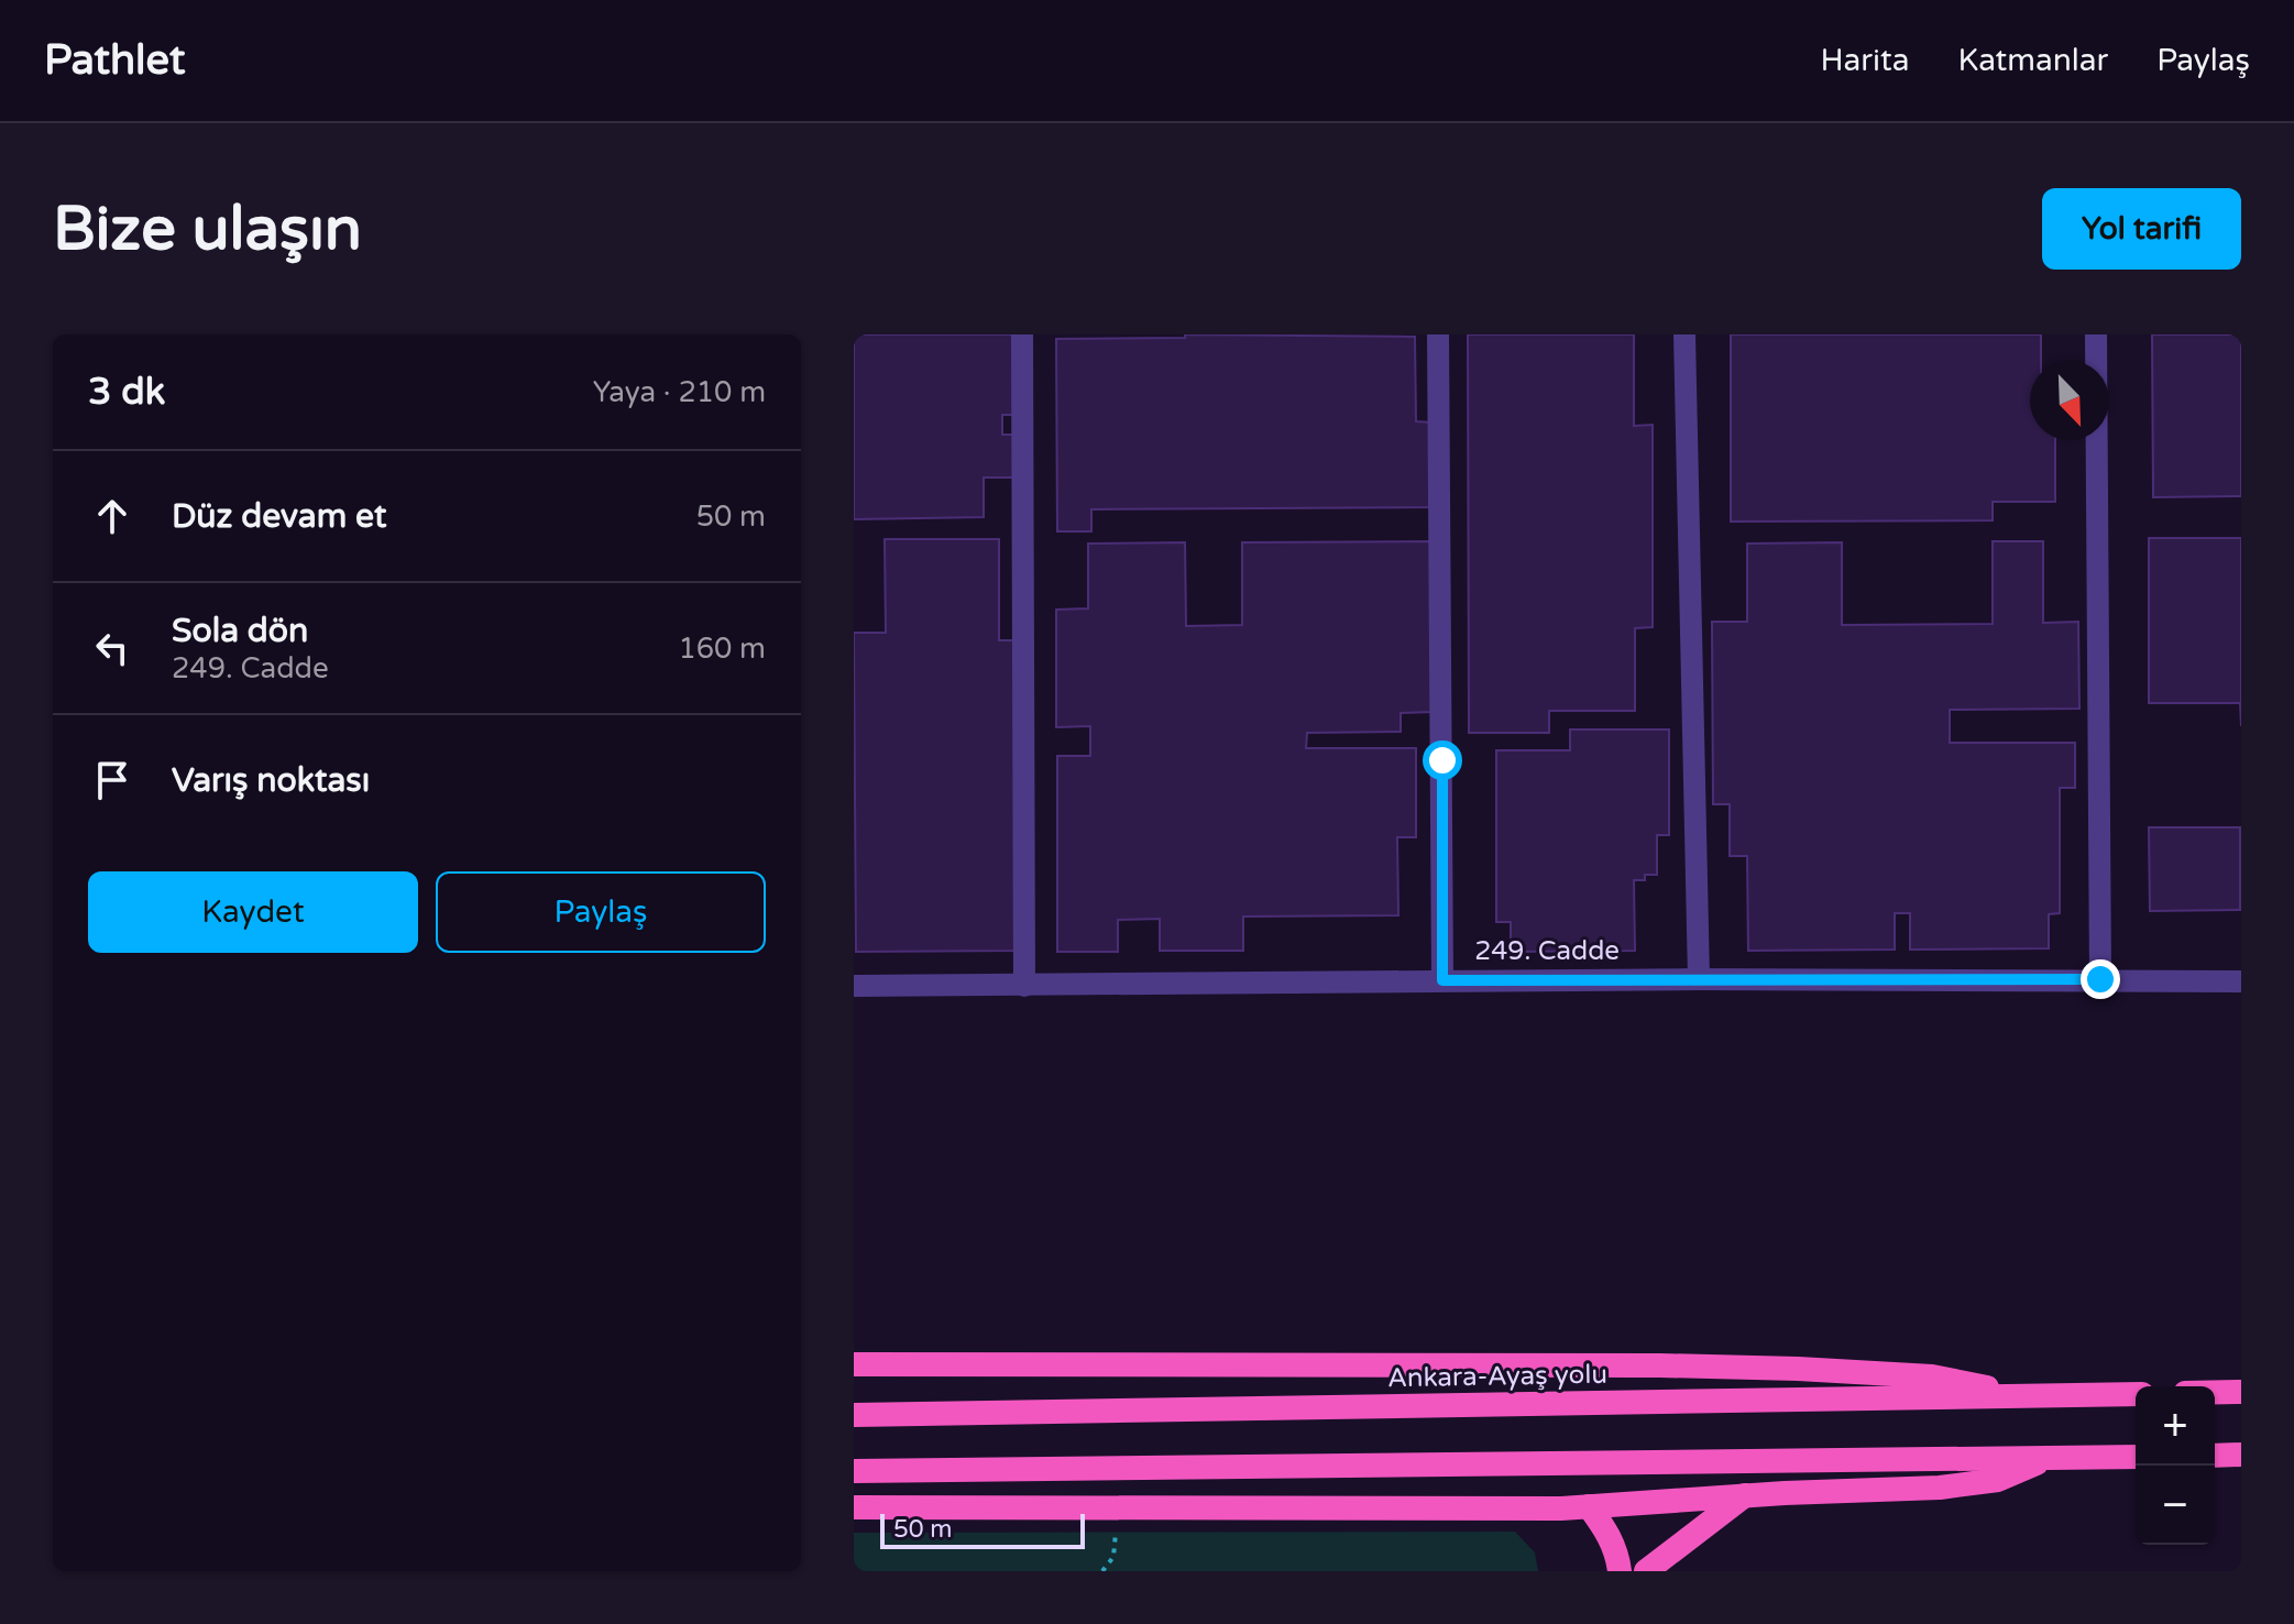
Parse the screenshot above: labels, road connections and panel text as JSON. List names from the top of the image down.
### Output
{
  "streets": {
    "highway": ["Ankara-Ayaş yolu"],
    "street": ["249. Cadde"]
  },
  "scale_bar": "50 m",
  "north": "bottom right",
  "page": {
    "header": "Pathlet",
    "nav": ["Harita", "Katmanlar", "Paylaş"],
    "buttons": [
      "Yol tarifi",
      ["Kaydet", "Paylaş"]
    ],
    "title": "Bize ulaşın",
    "heading": ["3 dk", "Yaya · 210 m"],
    "list": [
      ["Düz devam et", "50 m"],
      ["Sola dön", "249. Cadde", "160 m"],
      "Varış noktası"
    ],
    "map_buttons": ["+", "−"],
    "scale": "50 m"
  }
}
